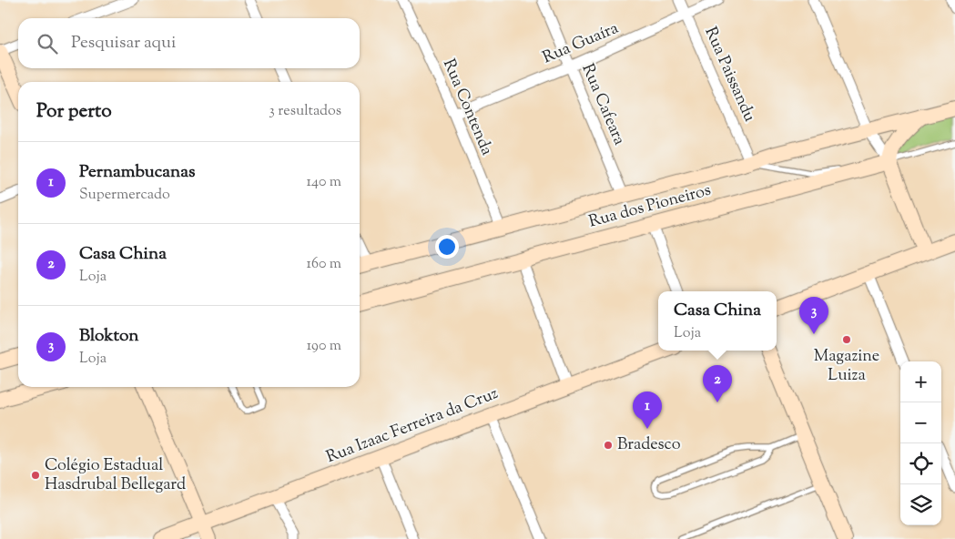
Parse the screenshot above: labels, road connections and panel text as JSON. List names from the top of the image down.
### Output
{
  "streets": {
    "street": [
      "Rua Guaíra",
      "Rua Paissandu",
      "Rua Cafeara",
      "Rua Contenda",
      "Rua dos Pioneiros",
      "Rua Izaac Ferreira da Cruz"
    ]
  },
  "crossings": [
    ["Rua Guaíra", "Rua Paissandu"],
    ["Rua Guaíra", "Rua Cafeara"],
    ["Rua Guaíra", "Rua Contenda"],
    ["Rua Paissandu", "Rua dos Pioneiros"],
    ["Rua Cafeara", "Rua dos Pioneiros"],
    ["Rua Contenda", "Rua dos Pioneiros"]
  ],
  "places": ["Magazine Luiza", "Bradesco", "Colégio Estadual Hasdrubal Bellegard"],
  "page": {
    "search": "Pesquisar aqui",
    "heading": ["Por perto", "3 resultados"],
    "list": [
      {
        "mark": "1",
        "name": "Pernambucanas",
        "note": "Supermercado",
        "value": "140 m"
      },
      {
        "mark": "2",
        "name": "Casa China",
        "note": "Loja",
        "value": "160 m"
      },
      {
        "mark": "3",
        "name": "Blokton",
        "note": "Loja",
        "value": "190 m"
      }
    ],
    "popup": ["Casa China", "Loja"],
    "pins": ["3", "2", "1"],
    "map_buttons": ["+", "−"]
  }
}
